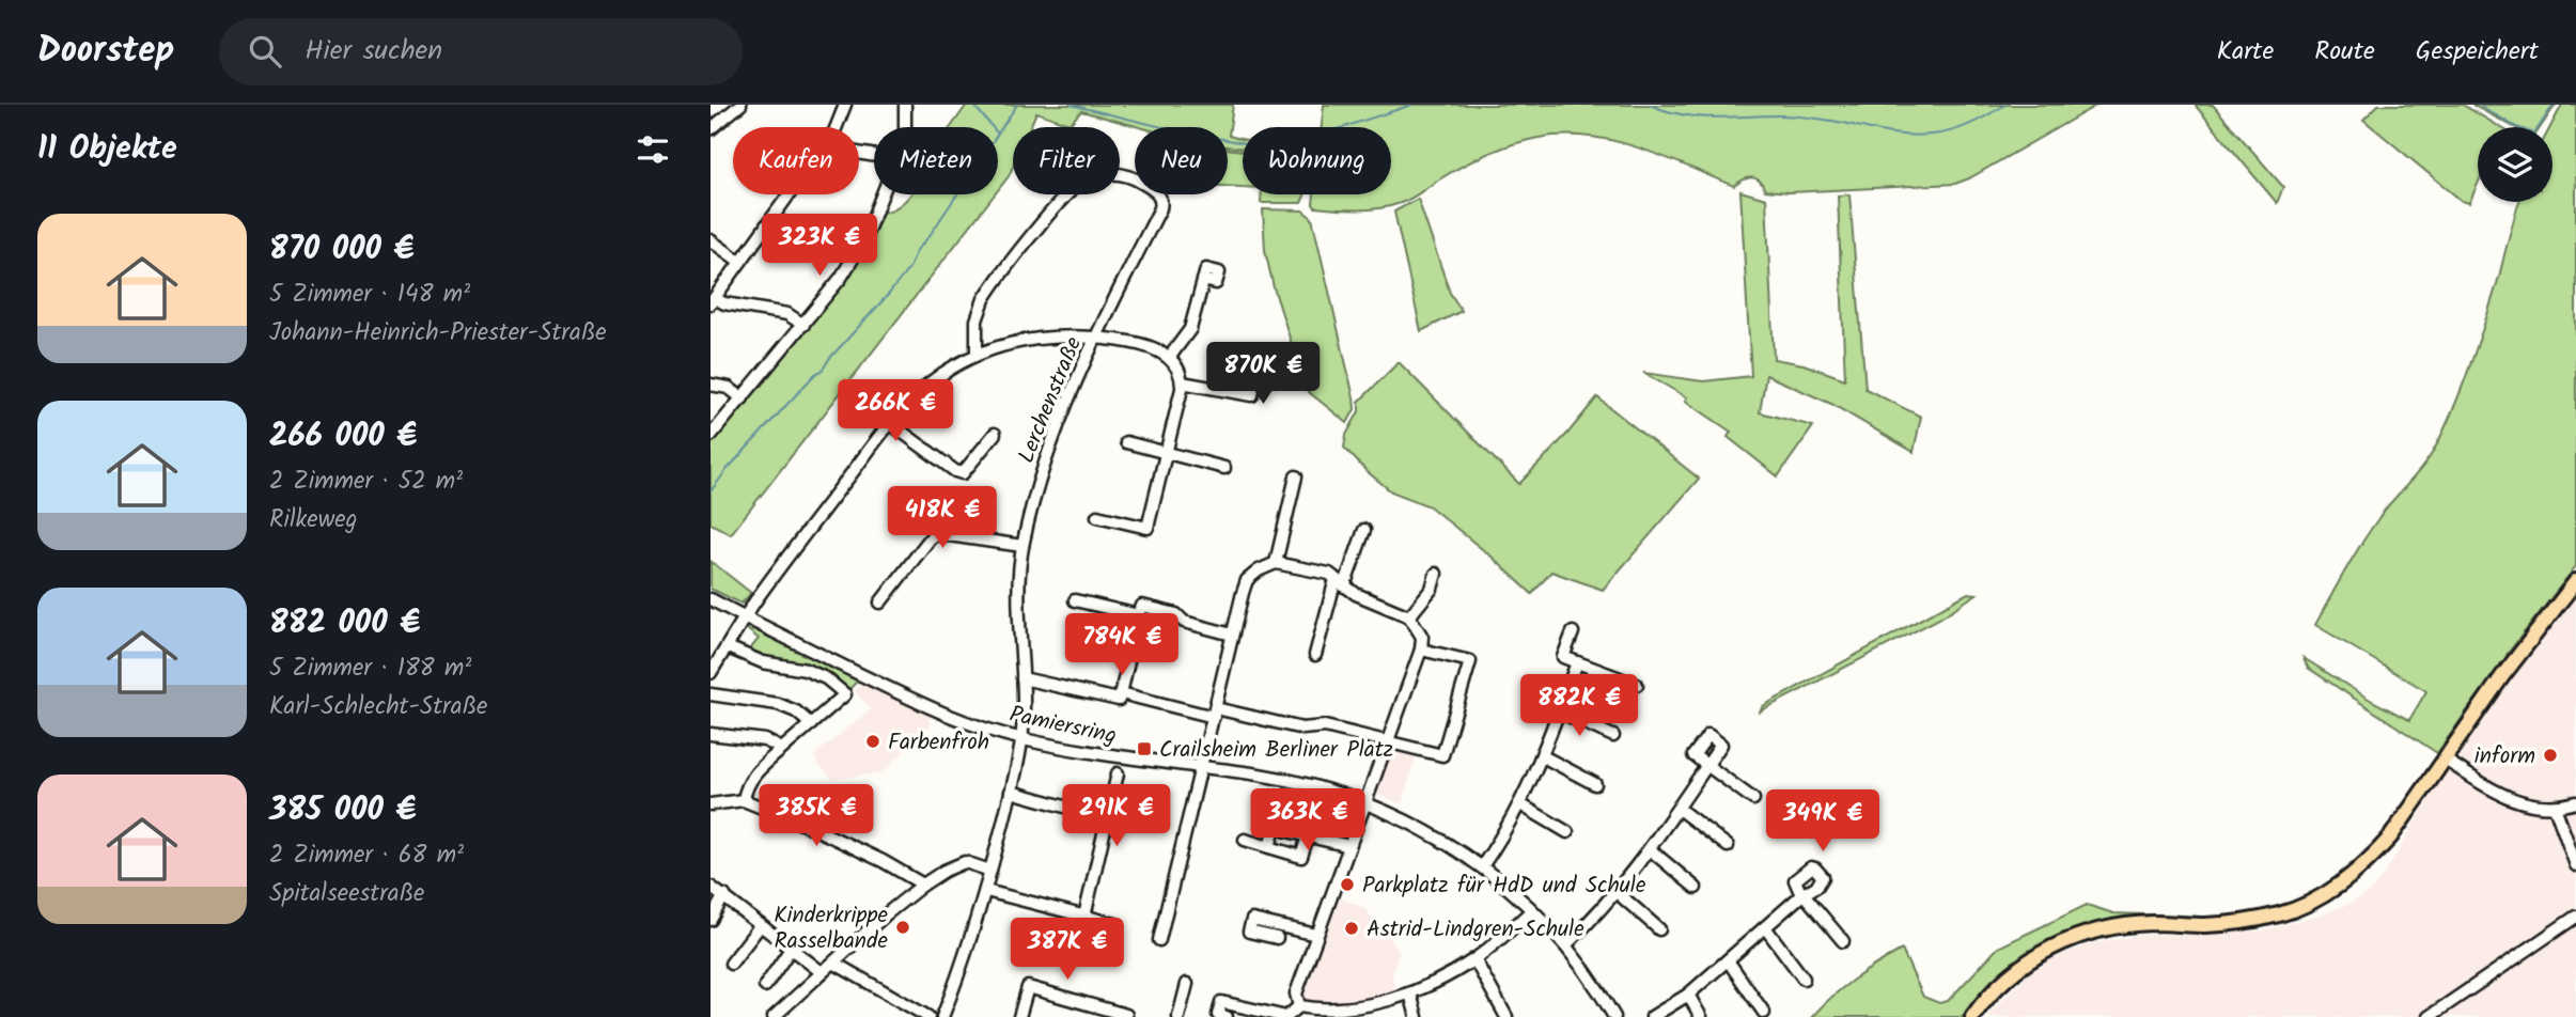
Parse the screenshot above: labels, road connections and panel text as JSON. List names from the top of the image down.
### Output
{
  "streets": {
    "street": ["Lerchenstraße", "Pamiersring"]
  },
  "crossings": [
    ["Lerchenstraße", "Pamiersring"]
  ],
  "places": {
    "other": [
      "Farbenfroh",
      "inform",
      "Parkplatz für HdD und Schule",
      "Kinderkrippe Rasselbande",
      "Astrid-Lindgren-Schule"
    ],
    "transit": ["Crailsheim Berliner Platz"]
  },
  "page": {
    "header": "Doorstep",
    "search": "Hier suchen",
    "nav": ["Karte", "Route", "Gespeichert"],
    "heading": "11 Objekte",
    "chip": [
      "Kaufen",
      "Mieten",
      "Filter",
      "Neu",
      "Wohnung"
    ],
    "list": [
      {
        "name": "870 000 €",
        "note": "5 Zimmer · 148 m² · Johann-Heinrich-Priester-Straße"
      },
      {
        "name": "266 000 €",
        "note": "2 Zimmer · 52 m² · Rilkeweg"
      },
      {
        "name": "882 000 €",
        "note": "5 Zimmer · 188 m² · Karl-Schlecht-Straße"
      },
      {
        "name": "385 000 €",
        "note": "2 Zimmer · 68 m² · Spitalseestraße"
      }
    ],
    "price": [
      "323K €",
      "870K €",
      "266K €",
      "418K €",
      "784K €",
      "882K €",
      "385K €",
      "291K €",
      "363K €",
      "349K €",
      "387K €"
    ]
  }
}
